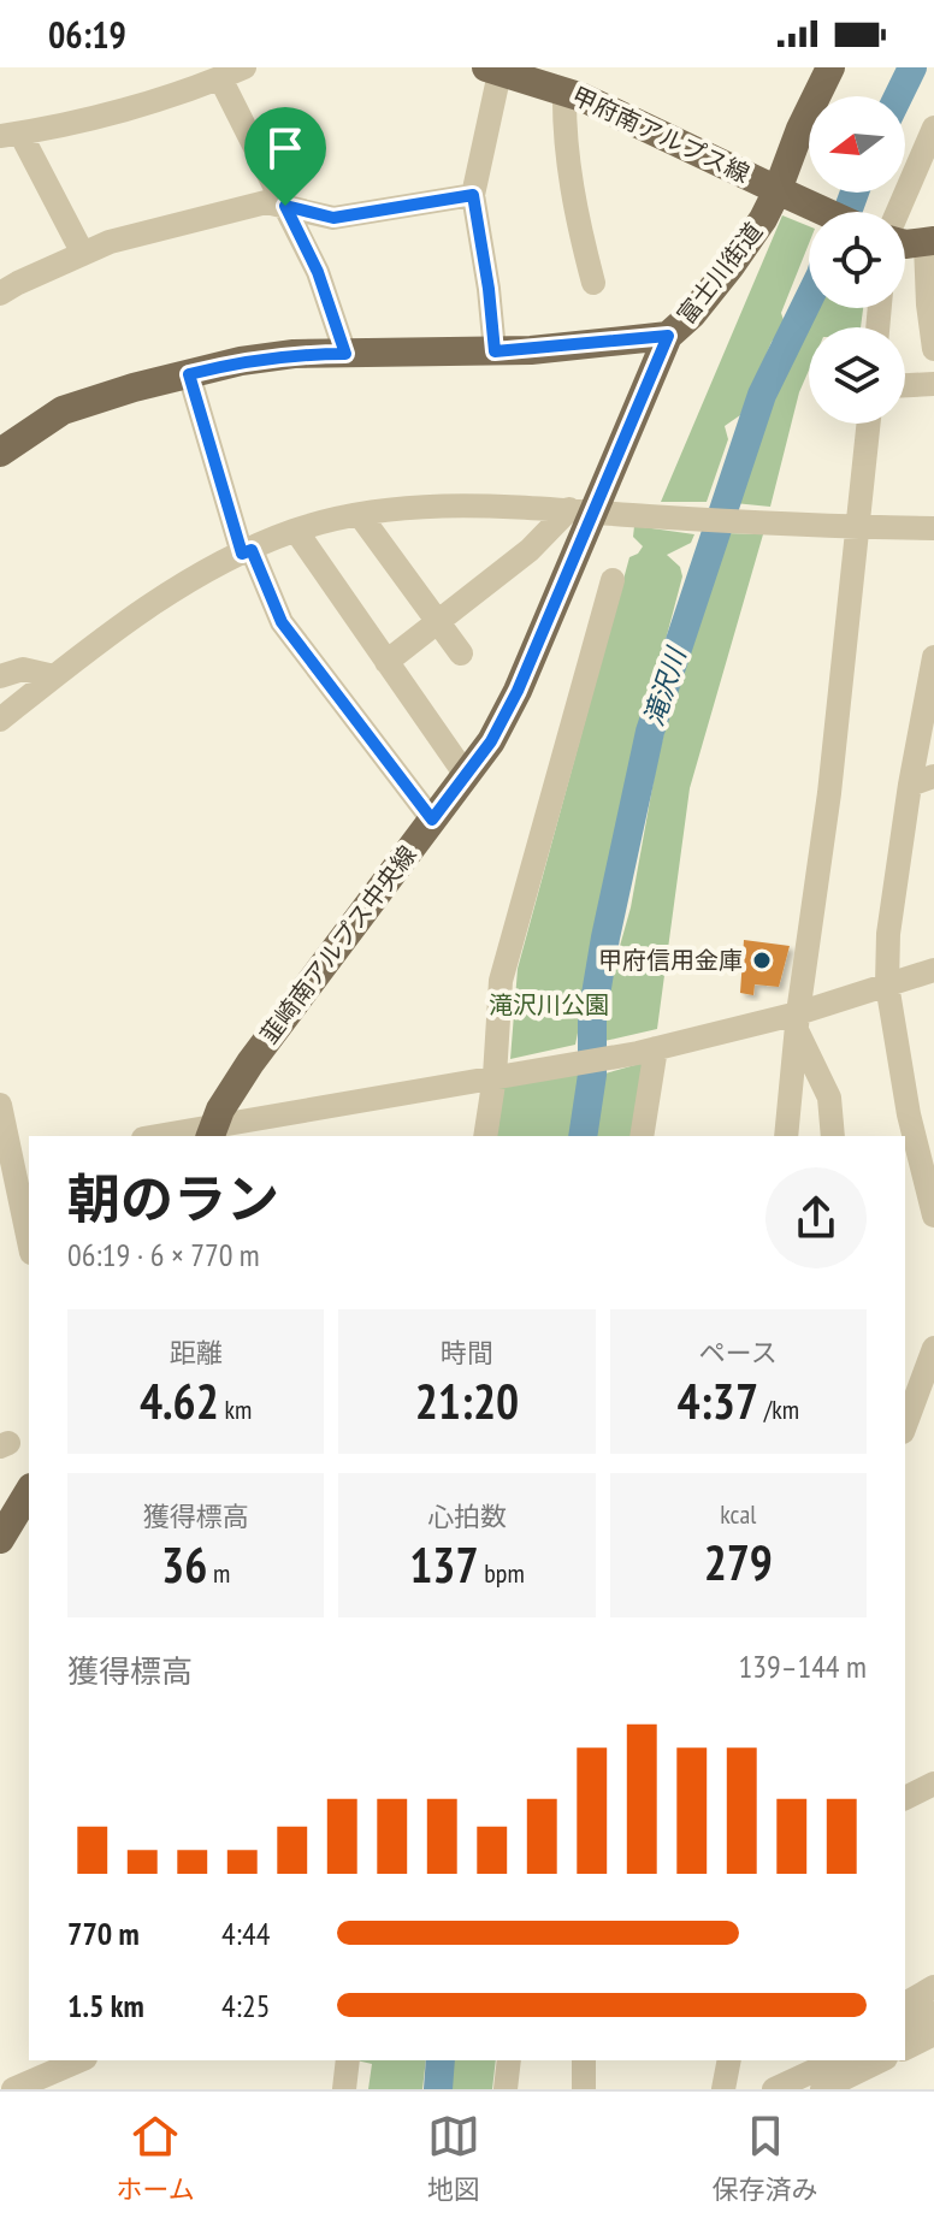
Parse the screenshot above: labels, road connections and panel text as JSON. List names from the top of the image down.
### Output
{
  "streets": {
    "main road": ["甲府南アルプス線", "富士川街道", "韮崎南アルプス中央線"]
  },
  "crossings": [
    ["甲府南アルプス線", "富士川街道"],
    ["富士川街道", "韮崎南アルプス中央線"]
  ],
  "water": ["滝沢川"],
  "parks": ["滝沢川公園"],
  "places": ["甲府信用金庫"],
  "north": "left",
  "page": {
    "status": "06:19",
    "heading": ["朝のラン", "06:19 · 6 × 770 m"],
    "stats": [
      ["距離", "4.62 km"],
      ["時間", "21:20"],
      ["ペース", "4:37 /km"],
      ["獲得標高", "36 m"],
      ["心拍数", "137 bpm"],
      ["kcal", "279"]
    ],
    "chart": ["獲得標高", "139–144 m"],
    "list": [
      {
        "name": "770 m",
        "note": "4:44"
      },
      {
        "name": "1.5 km",
        "note": "4:25"
      }
    ],
    "tabs": ["ホーム", "地図", "保存済み"]
  }
}
